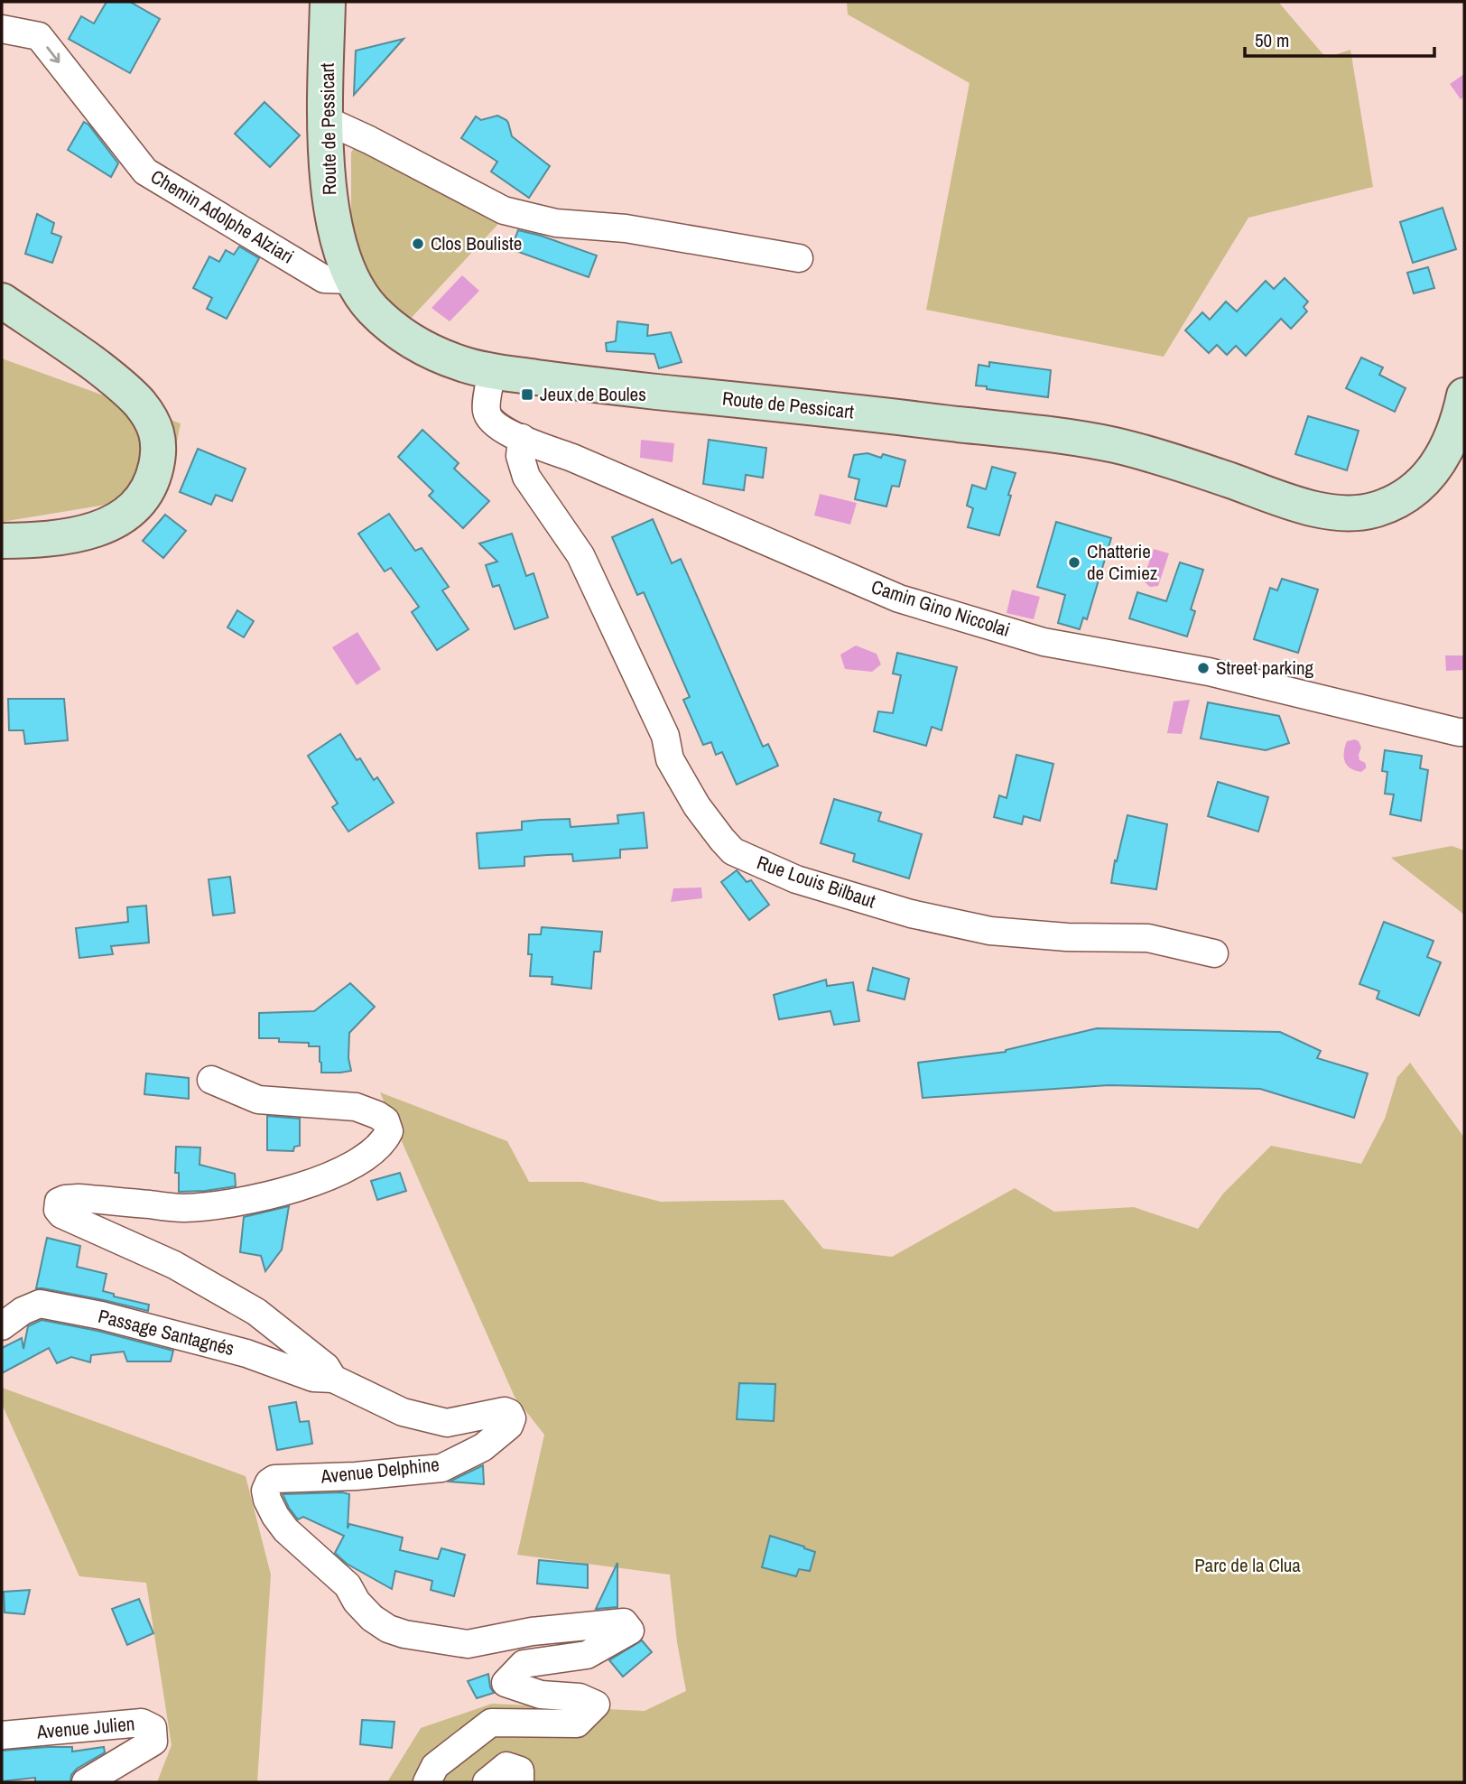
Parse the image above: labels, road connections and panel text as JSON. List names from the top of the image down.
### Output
{
  "streets": {
    "street": [
      "Route de Pessicart",
      "Chemin Adolphe Alziari",
      "Camin Gino Niccolai",
      "Rue Louis Bilbaut",
      "Passage Santagnés",
      "Avenue Delphine",
      "Avenue Julien"
    ]
  },
  "crossings": [
    ["Route de Pessicart", "Chemin Adolphe Alziari"],
    ["Route de Pessicart", "Camin Gino Niccolai"],
    ["Camin Gino Niccolai", "Rue Louis Bilbaut"],
    ["Passage Santagnés", "Avenue Delphine"]
  ],
  "one_way": ["Chemin Adolphe Alziari"],
  "parks": ["Parc de la Clua"],
  "places": {
    "other": ["Clos Bouliste", "Chatterie de Cimiez", "Street parking"],
    "transit": ["Jeux de Boules"]
  },
  "scale_bar": "50 m"
}
